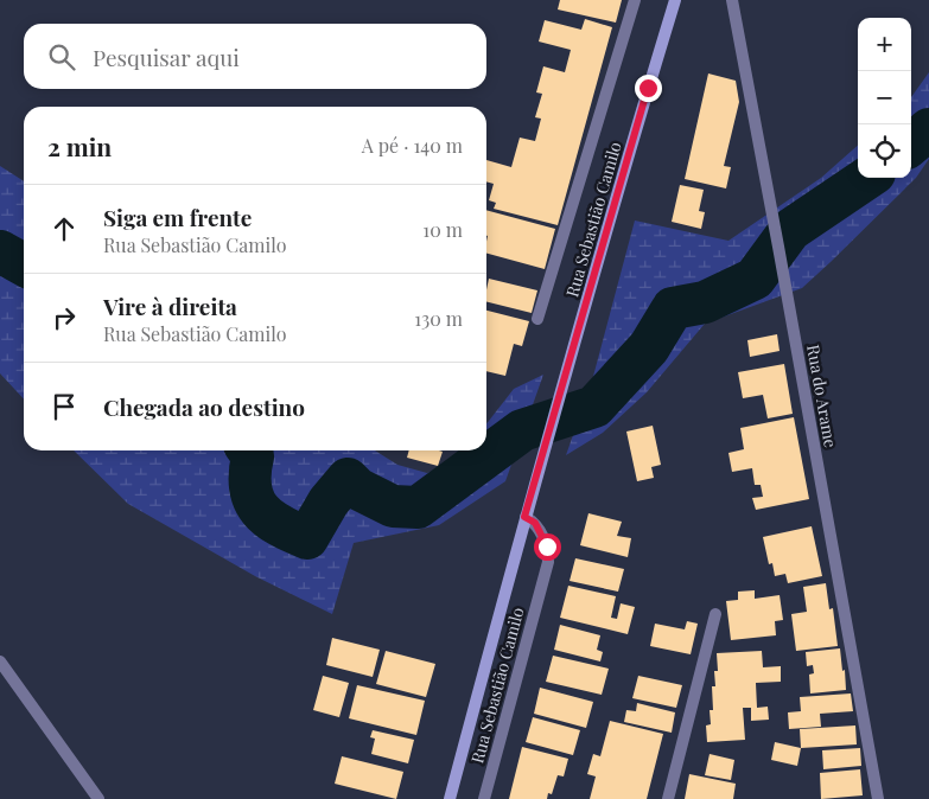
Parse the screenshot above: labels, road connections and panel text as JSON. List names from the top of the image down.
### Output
{
  "streets": {
    "main road": ["Rua Sebastião Camilo"],
    "street": ["Rua do Arame"]
  },
  "page": {
    "map_buttons": ["+", "−"],
    "search": "Pesquisar aqui",
    "heading": ["2 min", "A pé · 140 m"],
    "list": [
      ["Siga em frente", "Rua Sebastião Camilo", "10 m"],
      ["Vire à direita", "Rua Sebastião Camilo", "130 m"],
      "Chegada ao destino"
    ]
  }
}
